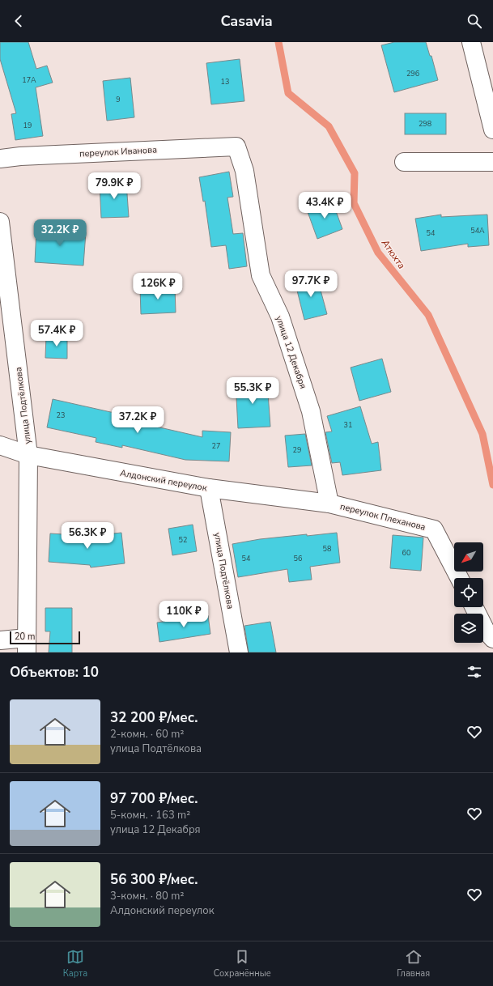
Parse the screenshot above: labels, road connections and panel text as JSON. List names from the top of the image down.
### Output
{
  "streets": {
    "street": [
      "переулок Иванова",
      "улица 12 Декабря",
      "улица Подтёлкова",
      "Алдонский переулок",
      "переулок Плеханова"
    ]
  },
  "crossings": [
    ["переулок Иванова", "улица 12 Декабря"],
    ["улица 12 Декабря", "Алдонский переулок"],
    ["улица 12 Декабря", "переулок Плеханова"],
    ["улица Подтёлкова", "Алдонский переулок"],
    ["Алдонский переулок", "переулок Плеханова"]
  ],
  "water": ["Атюхта"],
  "house_numbers": [
    "296",
    "17А",
    "13",
    "9",
    "298",
    "19",
    "54А",
    "54",
    "23",
    "31",
    "27",
    "29",
    "52",
    "58",
    "60",
    "54",
    "56"
  ],
  "scale_bar": "20 m",
  "north": "bottom left",
  "page": {
    "header": "Casavia",
    "price": [
      "79.9K ₽",
      "43.4K ₽",
      "32.2K ₽",
      "97.7K ₽",
      "126K ₽",
      "57.4K ₽",
      "55.3K ₽",
      "37.2K ₽",
      "56.3K ₽",
      "110K ₽"
    ],
    "scale": "20 m",
    "heading": "Объектов: 10",
    "list": [
      {
        "name": "32 200 ₽/мес.",
        "note": "2-комн. · 60 m² · улица Подтёлкова"
      },
      {
        "name": "97 700 ₽/мес.",
        "note": "5-комн. · 163 m² · улица 12 Декабря"
      },
      {
        "name": "56 300 ₽/мес.",
        "note": "3-комн. · 80 m² · Алдонский переулок"
      }
    ],
    "tabs": ["Карта", "Сохранённые", "Главная"]
  }
}
